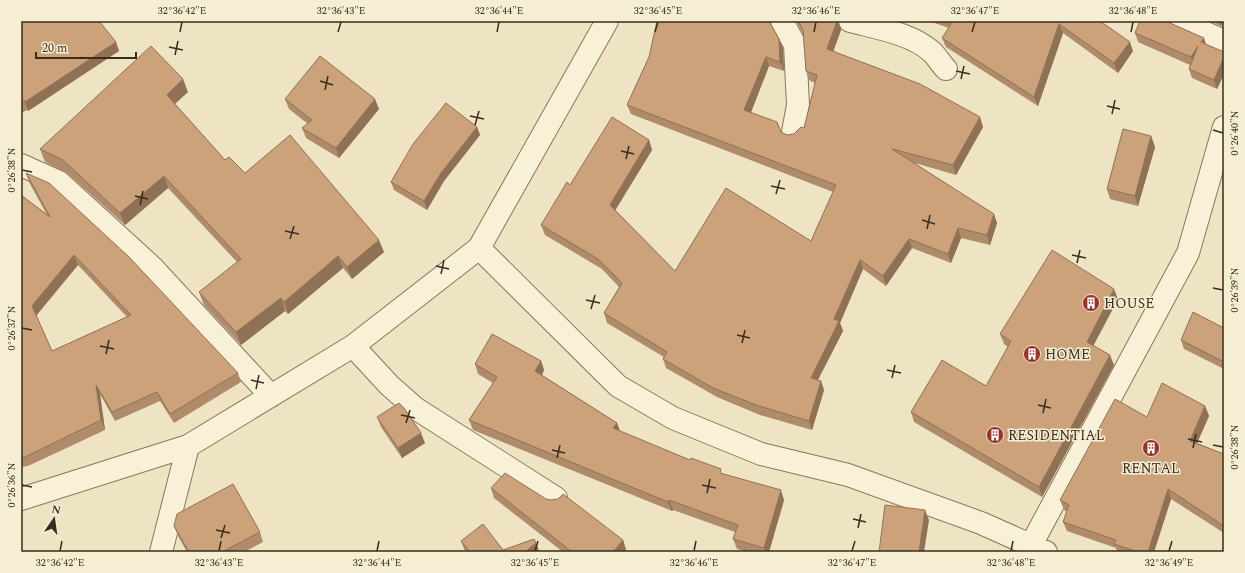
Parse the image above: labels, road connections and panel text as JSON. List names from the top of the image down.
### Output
{
  "places": {
    "building": [
      "HOUSE",
      "HOME",
      "RESIDENTIAL",
      "RENTAL"
    ]
  },
  "scale_bar": "20 m",
  "north": "top",
  "coordinates": [
    "32°36'42\"E",
    "32°36'43\"E",
    "32°36'44\"E",
    "32°36'45\"E",
    "32°36'46\"E",
    "32°36'47\"E",
    "32°36'48\"E",
    "0°26'40\"N",
    "0°26'38\"N",
    "0°26'39\"N",
    "0°26'37\"N",
    "0°26'36\"N",
    "32°36'49\"E"
  ]
}
